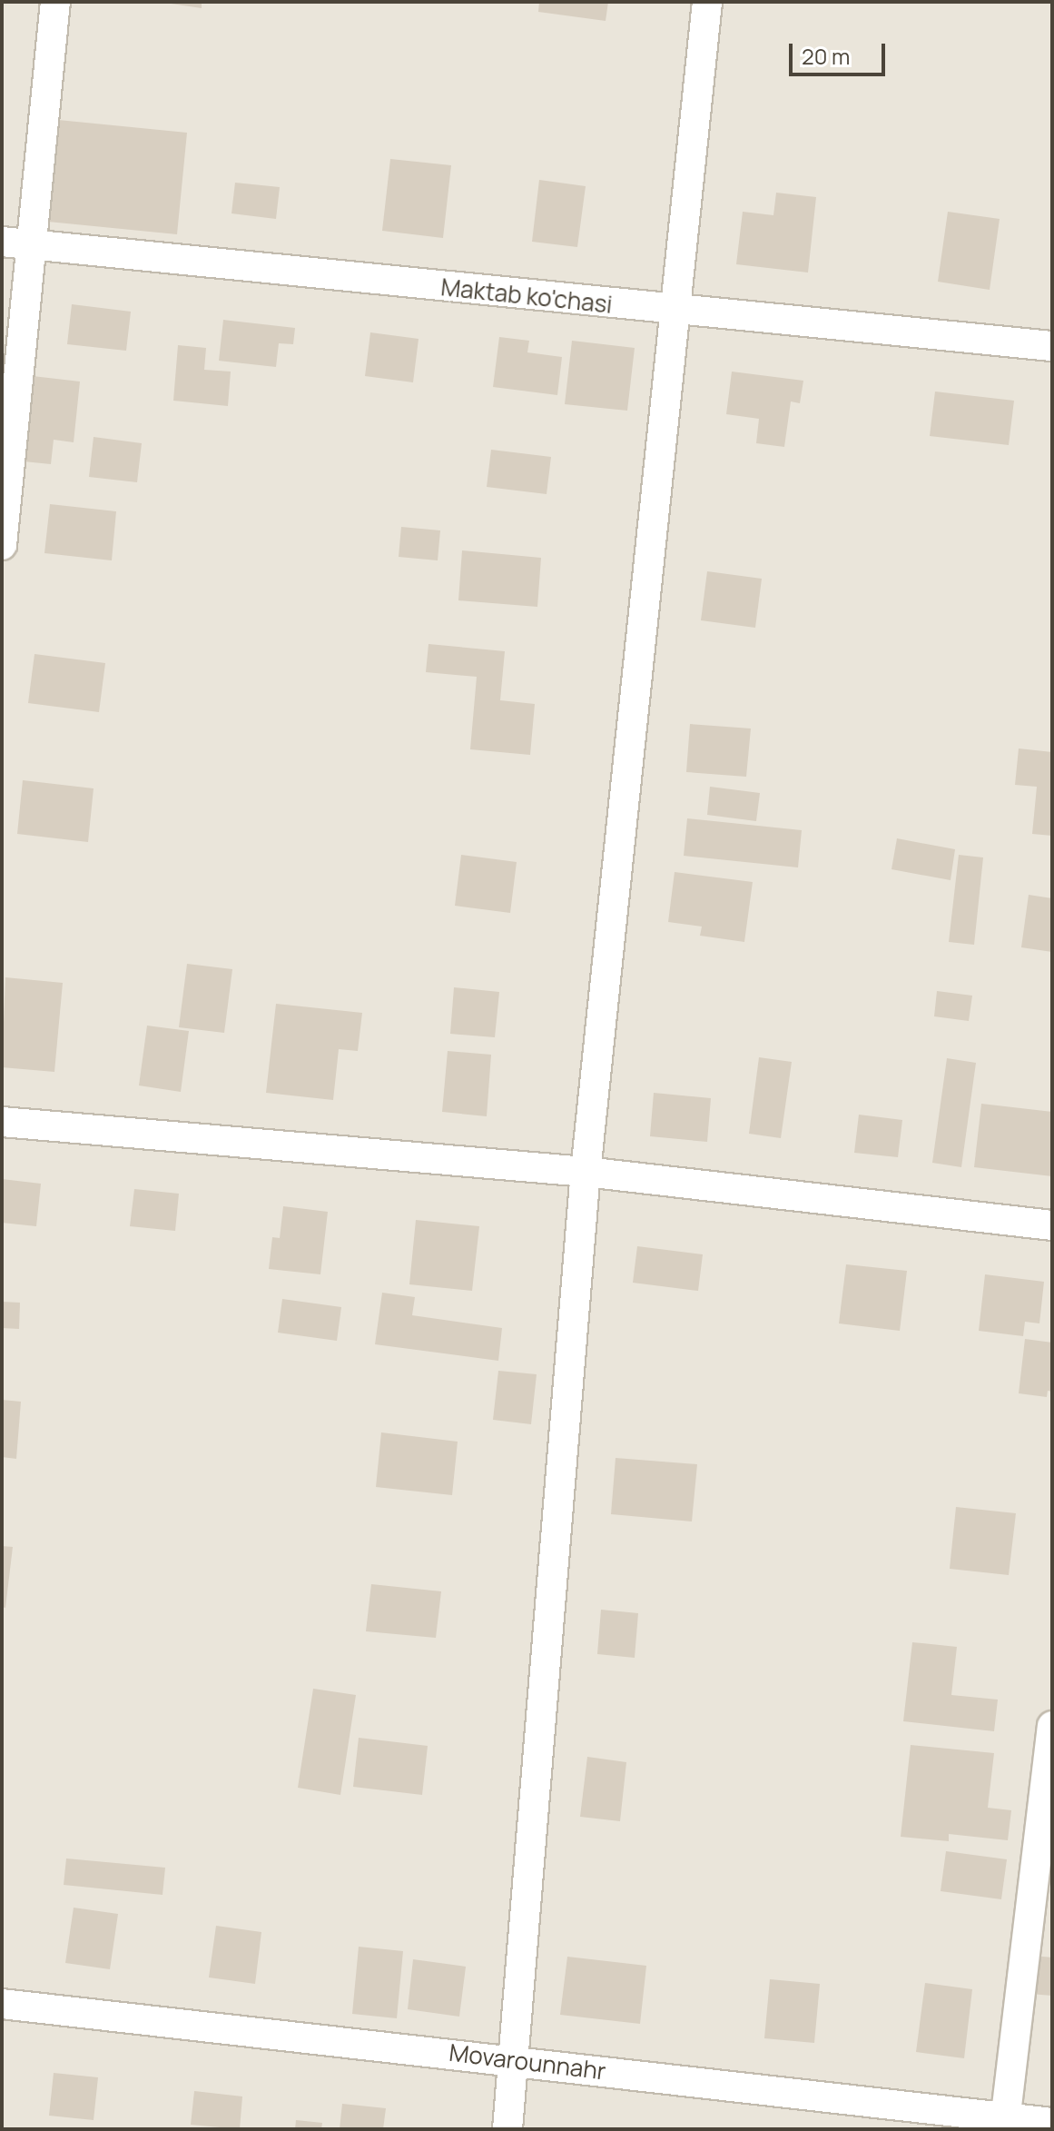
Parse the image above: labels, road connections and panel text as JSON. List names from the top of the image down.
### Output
{
  "streets": {
    "street": ["Maktab ko'chasi", "Movarounnahr"]
  },
  "scale_bar": "20 m"
}
